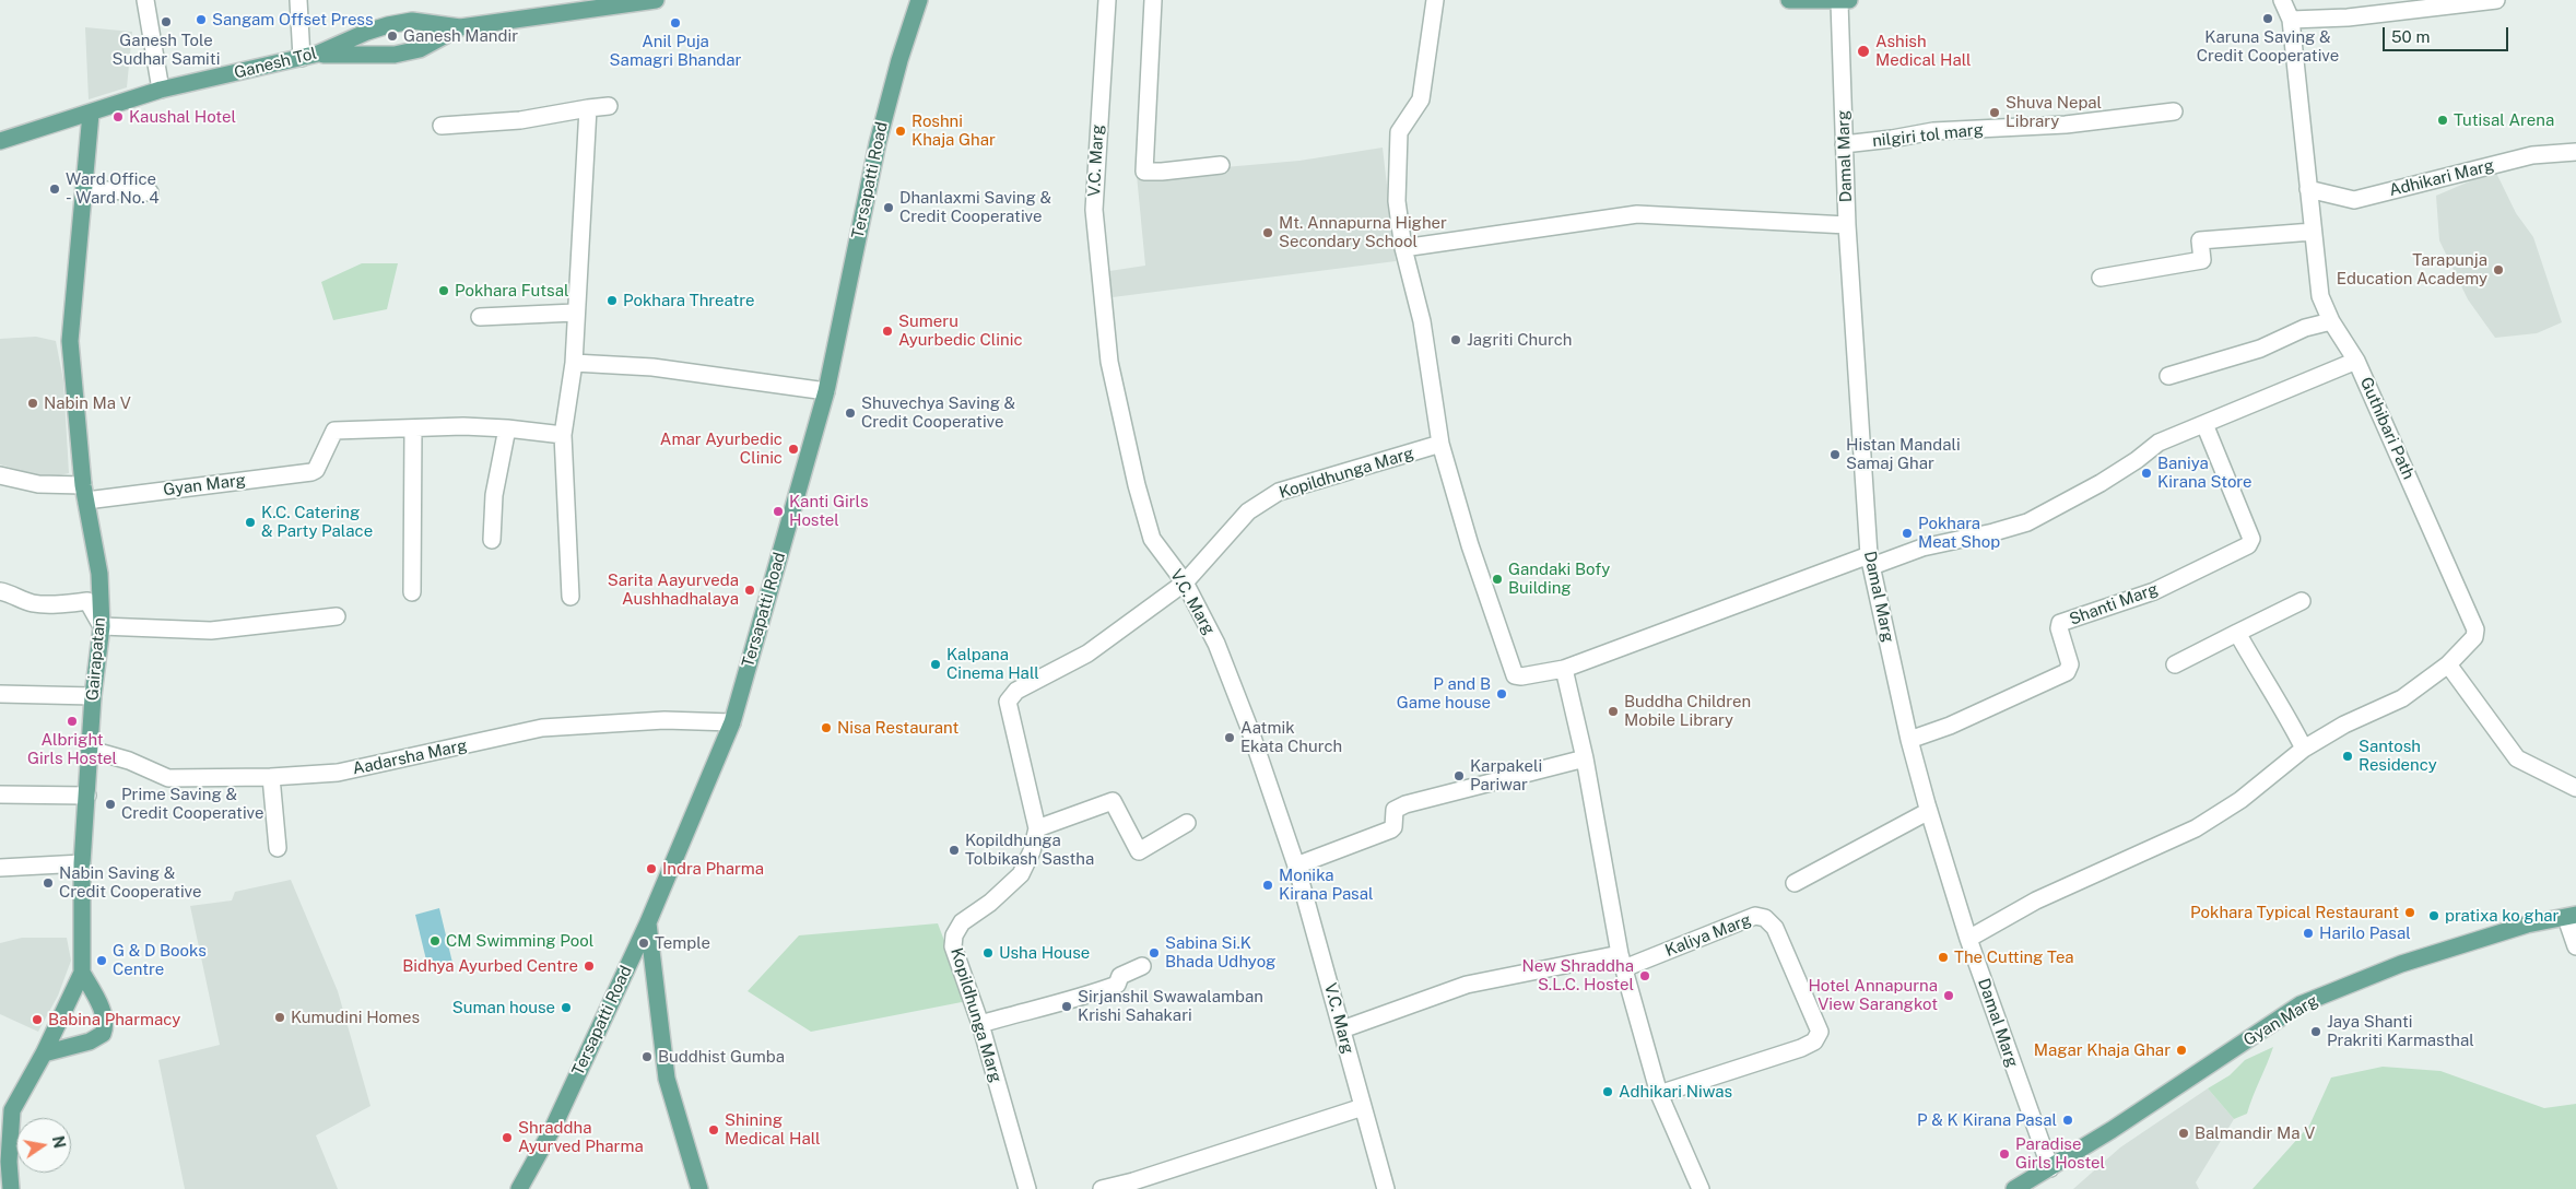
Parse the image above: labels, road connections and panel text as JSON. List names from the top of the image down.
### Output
{
  "streets": {
    "main road": [
      "Ganesh Tol",
      "Tersapatti Road",
      "Gyan Marg",
      "Gairapatan"
    ],
    "street": [
      "nilgiri tol marg",
      "Damal Marg",
      "V.C. Marg",
      "Adhikari Marg",
      "Guthibari Path",
      "Kopildhunga Marg",
      "Shanti Marg",
      "Aadarsha Marg",
      "Kaliya Marg"
    ]
  },
  "crossings": [
    ["Ganesh Tol", "Gairapatan"],
    ["nilgiri tol marg", "Damal Marg"],
    ["Damal Marg", "Gyan Marg"],
    ["Damal Marg", "Shanti Marg"],
    ["V.C. Marg", "Kopildhunga Marg"],
    ["V.C. Marg", "Kaliya Marg"],
    ["Adhikari Marg", "Guthibari Path"],
    ["Tersapatti Road", "Aadarsha Marg"],
    ["Gyan Marg", "Gairapatan"],
    ["Gairapatan", "Aadarsha Marg"]
  ],
  "places": [
    "Karuna Saving & Credit Cooperative",
    "Sangam Offset Press",
    "Ganesh Tole Sudhar Samiti",
    "Anil Puja Samagri Bhandar",
    "Ganesh Mandir",
    "Ashish Medical Hall",
    "Shuva Nepal Library",
    "Kaushal Hotel",
    "Tutisal Arena",
    "Roshni Khaja Ghar",
    "Ward Office - Ward No. 4",
    "Dhanlaxmi Saving & Credit Cooperative",
    "Mt. Annapurna Higher Secondary School",
    "Tarapunja Education Academy",
    "Pokhara Futsal",
    "Pokhara Threatre",
    "Sumeru Ayurbedic Clinic",
    "Jagriti Church",
    "Nabin Ma V",
    "Shuvechya Saving & Credit Cooperative",
    "Amar Ayurbedic Clinic",
    "Histan Mandali Samaj Ghar",
    "Baniya Kirana Store",
    "Kanti Girls Hostel",
    "K.C. Catering & Party Palace",
    "Pokhara Meat Shop",
    "Gandaki Bofy Building",
    "Sarita Aayurveda Aushhadhalaya",
    "Kalpana Cinema Hall",
    "P and B Game house",
    "Buddha Children Mobile Library",
    "Albright Girls Hostel",
    "Nisa Restaurant",
    "Aatmik Ekata Church",
    "Santosh Residency",
    "Karpakeli Pariwar",
    "Prime Saving & Credit Cooperative",
    "Kopildhunga Tolbikash Sastha",
    "Indra Pharma",
    "Nabin Saving & Credit Cooperative",
    "Monika Kirana Pasal",
    "Pokhara Typical Restaurant",
    "pratixa ko ghar",
    "Harilo Pasal",
    "CM Swimming Pool",
    "Temple",
    "Usha House",
    "Sabina Si.K Bhada Udhyog",
    "The Cutting Tea",
    "G & D Books Centre",
    "Bidhya Ayurbed Centre",
    "New Shraddha S.L.C. Hostel",
    "Hotel Annapurna View Sarangkot",
    "Sirjanshil Swawalamban Krishi Sahakari",
    "Suman house",
    "Kumudini Homes",
    "Babina Pharmacy",
    "Jaya Shanti Prakriti Karmasthal",
    "Magar Khaja Ghar",
    "Buddhist Gumba",
    "Adhikari Niwas",
    "P & K Kirana Pasal",
    "Shining Medical Hall",
    "Balmandir Ma V",
    "Shraddha Ayurved Pharma",
    "Paradise Girls Hostel"
  ],
  "scale_bar": "50 m",
  "north": "right"
}
